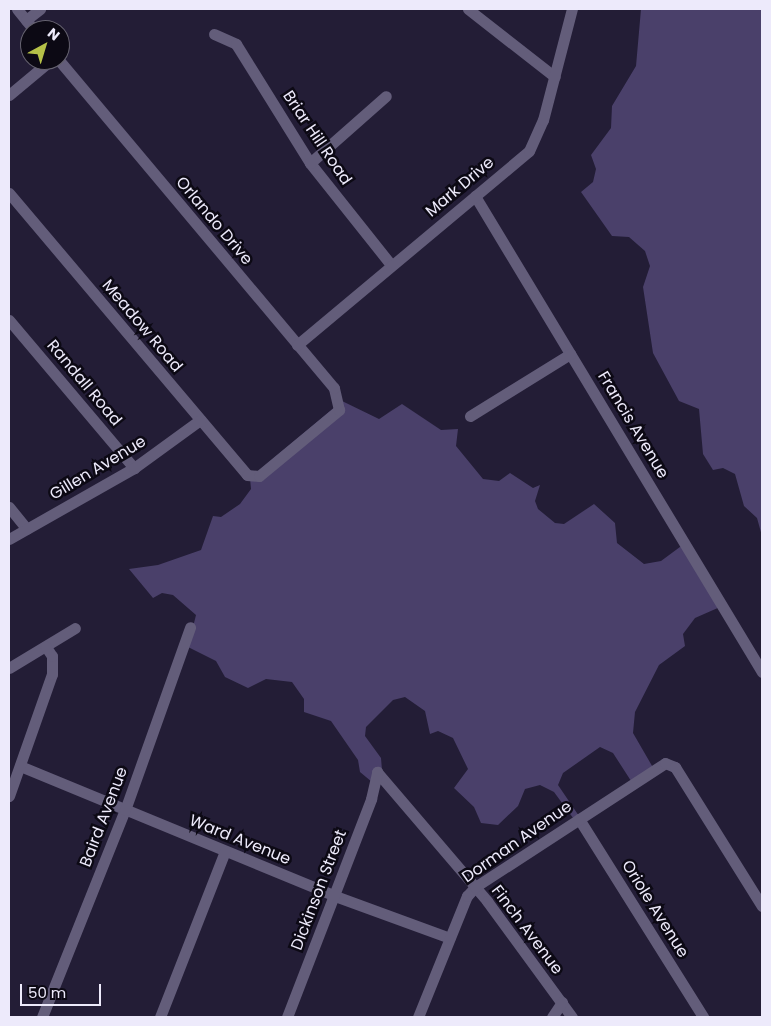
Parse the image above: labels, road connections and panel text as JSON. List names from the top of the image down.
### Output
{
  "streets": {
    "street": [
      "Briar Hill Road",
      "Mark Drive",
      "Orlando Drive",
      "Meadow Road",
      "Randall Road",
      "Francis Avenue",
      "Gillen Avenue",
      "Baird Avenue",
      "Ward Avenue",
      "Dorman Avenue",
      "Dickinson Street",
      "Oriole Avenue",
      "Finch Avenue"
    ]
  },
  "crossings": [
    ["Briar Hill Road", "Mark Drive"],
    ["Mark Drive", "Orlando Drive"],
    ["Mark Drive", "Francis Avenue"],
    ["Orlando Drive", "Meadow Road"],
    ["Meadow Road", "Gillen Avenue"],
    ["Randall Road", "Gillen Avenue"],
    ["Baird Avenue", "Ward Avenue"],
    ["Ward Avenue", "Dorman Avenue"],
    ["Ward Avenue", "Dickinson Street"],
    ["Dorman Avenue", "Oriole Avenue"],
    ["Dorman Avenue", "Finch Avenue"],
    ["Dickinson Street", "Finch Avenue"]
  ],
  "scale_bar": "50 m",
  "north": "top right"
}
